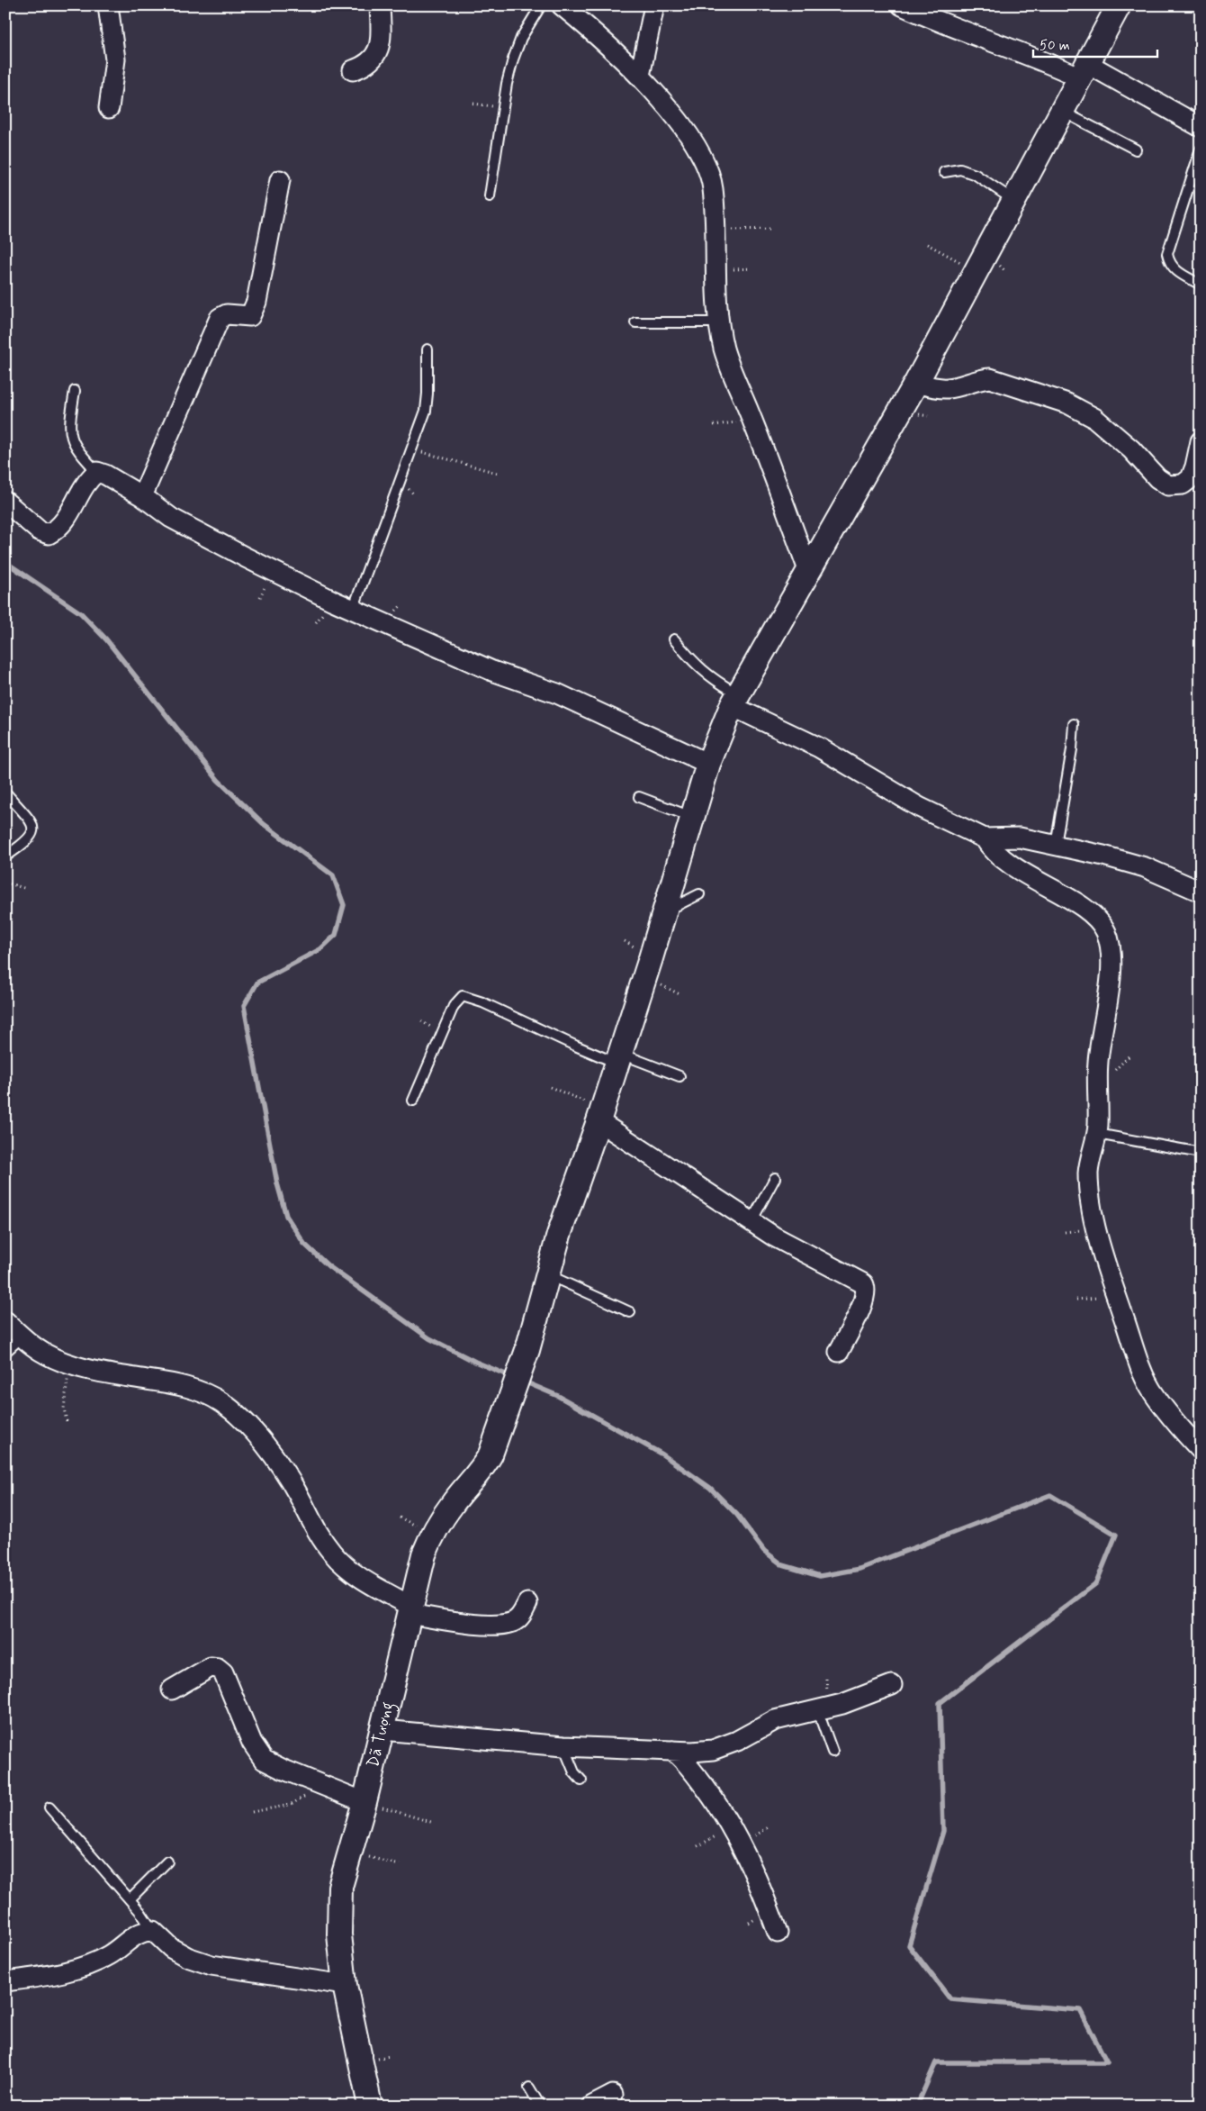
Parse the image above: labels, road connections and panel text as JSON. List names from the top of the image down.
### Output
{
  "streets": {
    "street": ["Dã Tượng"]
  },
  "scale_bar": "50 m"
}
